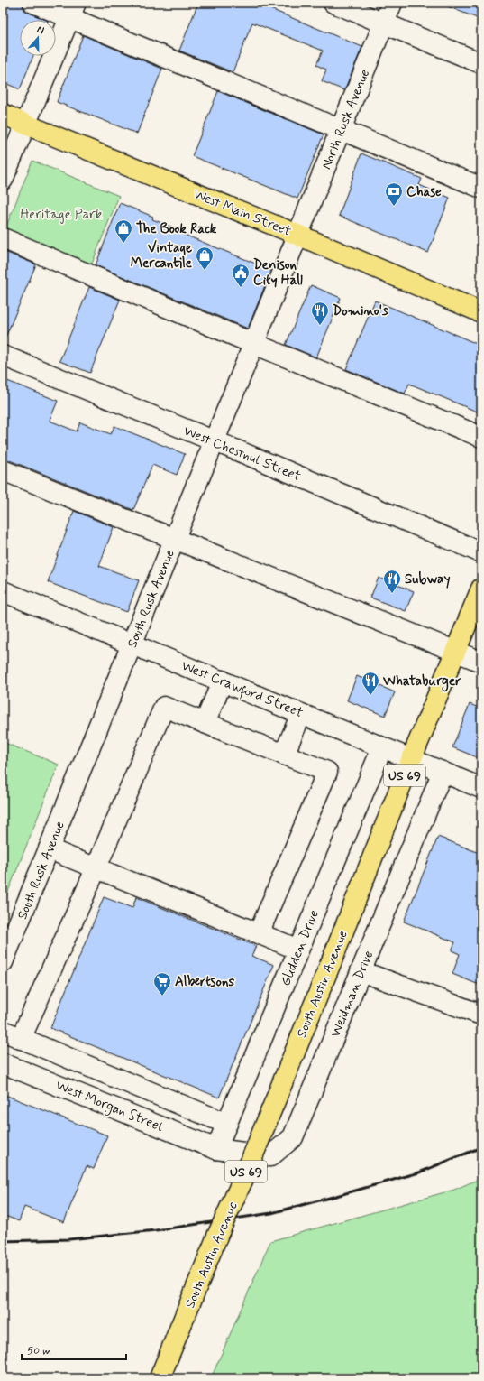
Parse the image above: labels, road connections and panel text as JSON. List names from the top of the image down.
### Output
{
  "streets": {
    "main road": ["West Main Street", "US 69", "South Austin Avenue"],
    "street": [
      "North Rusk Avenue",
      "West Chestnut Street",
      "South Rusk Avenue",
      "West Crawford Street",
      "Glidden Drive",
      "Weidman Drive",
      "West Morgan Street"
    ]
  },
  "crossings": [
    ["North Rusk Avenue", "West Main Street"],
    ["North Rusk Avenue", "South Rusk Avenue"],
    ["West Main Street", "South Rusk Avenue"],
    ["West Chestnut Street", "South Rusk Avenue"],
    ["South Rusk Avenue", "West Crawford Street"],
    ["West Crawford Street", "Glidden Drive"],
    ["West Crawford Street", "South Austin Avenue"],
    ["West Crawford Street", "Weidman Drive"],
    ["Glidden Drive", "Weidman Drive"],
    ["Glidden Drive", "West Morgan Street"],
    ["Weidman Drive", "West Morgan Street"]
  ],
  "parks": ["Heritage Park"],
  "places": {
    "bank": ["Chase"],
    "shop": ["The Book Rack", "Vintage Mercantile"],
    "public building": ["Denison City Hall"],
    "restaurant": ["Domino's", "Subway", "Whataburger"],
    "supermarket": ["Albertsons"]
  },
  "scale_bar": "50 m",
  "north": "top"
}
